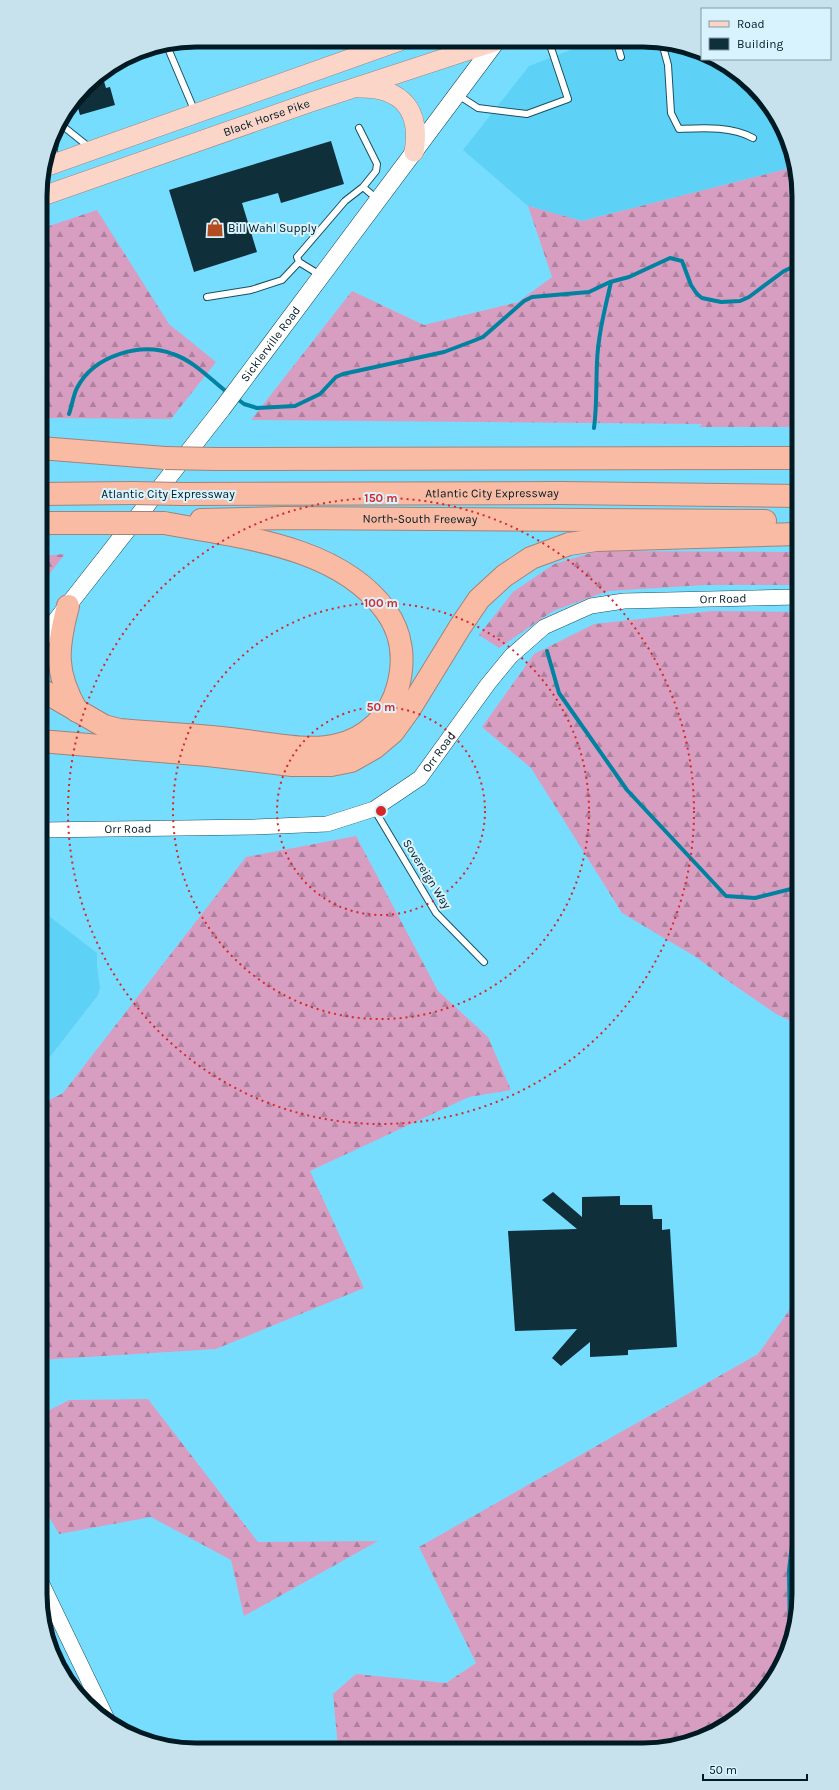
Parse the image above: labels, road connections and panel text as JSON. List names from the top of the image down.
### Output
{
  "streets": {
    "highway": ["Atlantic City Expressway", "North-South Freeway"],
    "main road": ["Black Horse Pike", "Sicklerville Road"],
    "street": ["Orr Road"],
    "lane": ["Sovereign Way"]
  },
  "crossings": [
    ["Orr Road", "Sovereign Way"]
  ],
  "places": {
    "shop": ["Bill Wahl Supply"]
  },
  "legend": ["Road", "Building"],
  "scale_bar": "50 m",
  "rings": ["150 m", "100 m", "50 m"]
}
